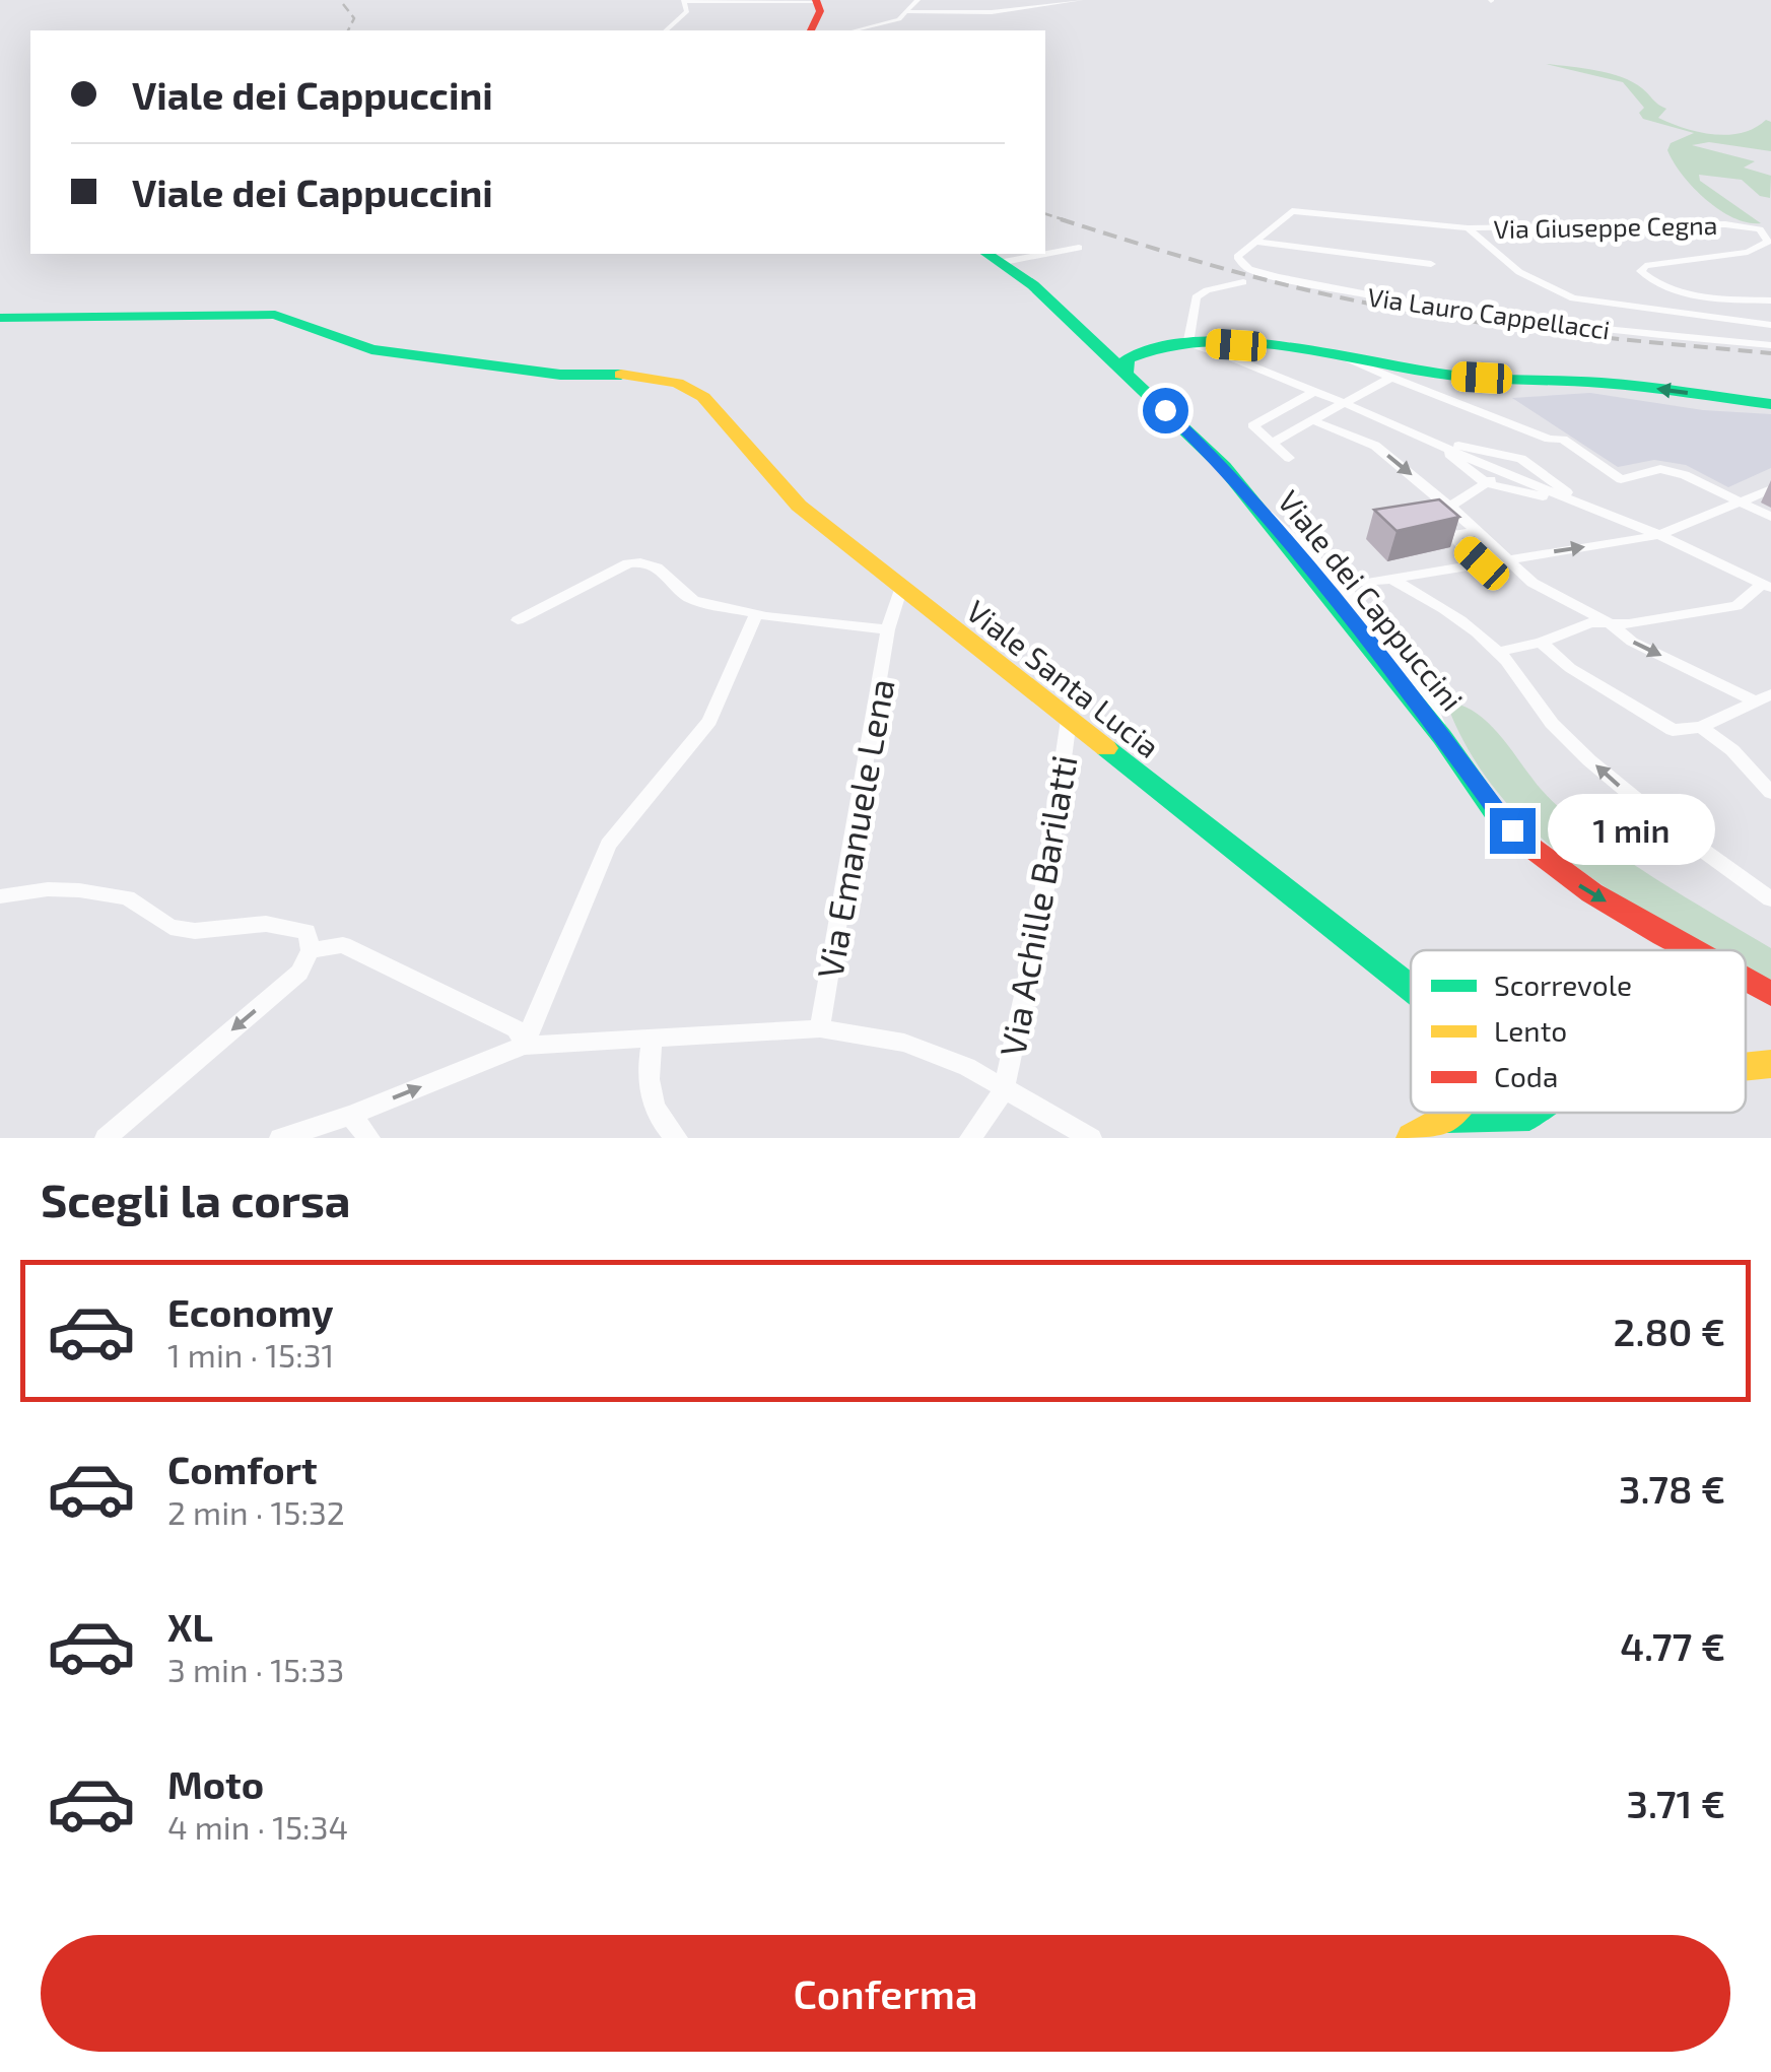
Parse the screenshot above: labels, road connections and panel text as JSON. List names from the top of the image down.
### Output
{
  "streets": {
    "main road": ["Viale dei Cappuccini", "Viale Santa Lucia"],
    "street": [
      "Via Giuseppe Cegna",
      "Via Lauro Cappellacci",
      "Via Emanuele Lena",
      "Via Achille Barilatti"
    ]
  },
  "crossings": [
    ["Via Giuseppe Cegna", "Via Lauro Cappellacci"],
    ["Viale Santa Lucia", "Via Emanuele Lena"],
    ["Viale Santa Lucia", "Via Achille Barilatti"]
  ],
  "one_way": ["Viale dei Cappuccini"],
  "legend": ["Scorrevole", "Lento", "Coda"],
  "page": {
    "banner": ["Viale dei Cappuccini", "Viale dei Cappuccini"],
    "bubble": "1 min",
    "heading": "Scegli la corsa",
    "list": [
      {
        "name": "Economy",
        "note": "1 min · 15:31",
        "value": "2.80 €"
      },
      {
        "name": "Comfort",
        "note": "2 min · 15:32",
        "value": "3.78 €"
      },
      {
        "name": "XL",
        "note": "3 min · 15:33",
        "value": "4.77 €"
      },
      {
        "name": "Moto",
        "note": "4 min · 15:34",
        "value": "3.71 €"
      }
    ],
    "buttons": "Conferma"
  }
}
